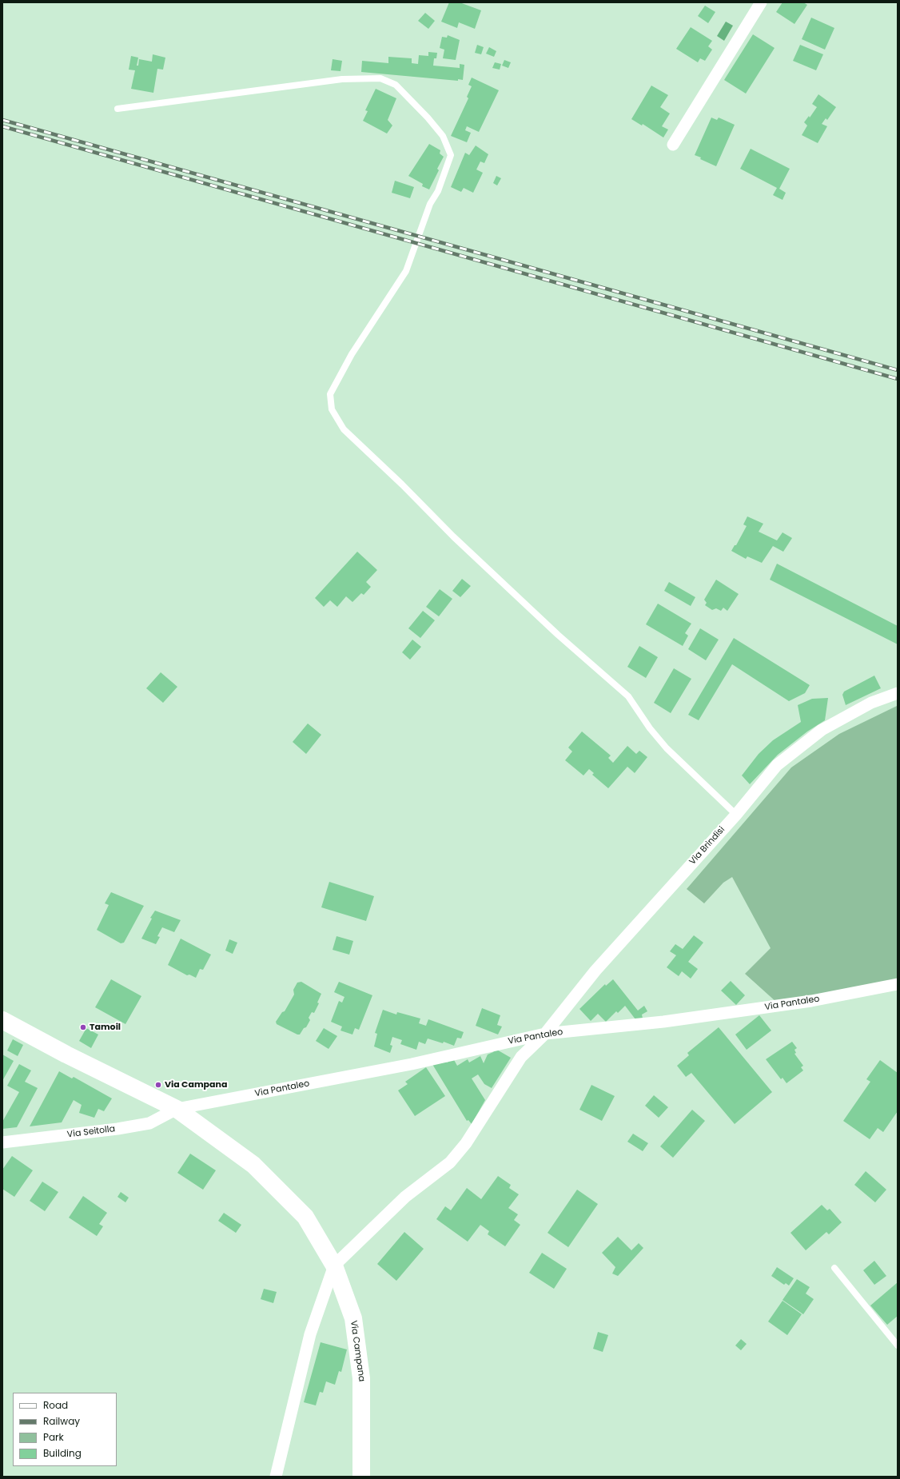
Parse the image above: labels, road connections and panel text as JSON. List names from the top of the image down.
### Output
{
  "streets": {
    "main road": ["Via Campana"],
    "street": ["Via Brindisi", "Via Pantaleo", "Via Seitolla"]
  },
  "crossings": [
    ["Via Brindisi", "Via Pantaleo"],
    ["Via Brindisi", "Via Campana"],
    ["Via Pantaleo", "Via Seitolla"],
    ["Via Pantaleo", "Via Campana"],
    ["Via Seitolla", "Via Campana"]
  ],
  "places": ["Tamoil", "Via Campana"],
  "legend": [
    "Road",
    "Railway",
    "Park",
    "Building"
  ]
}
